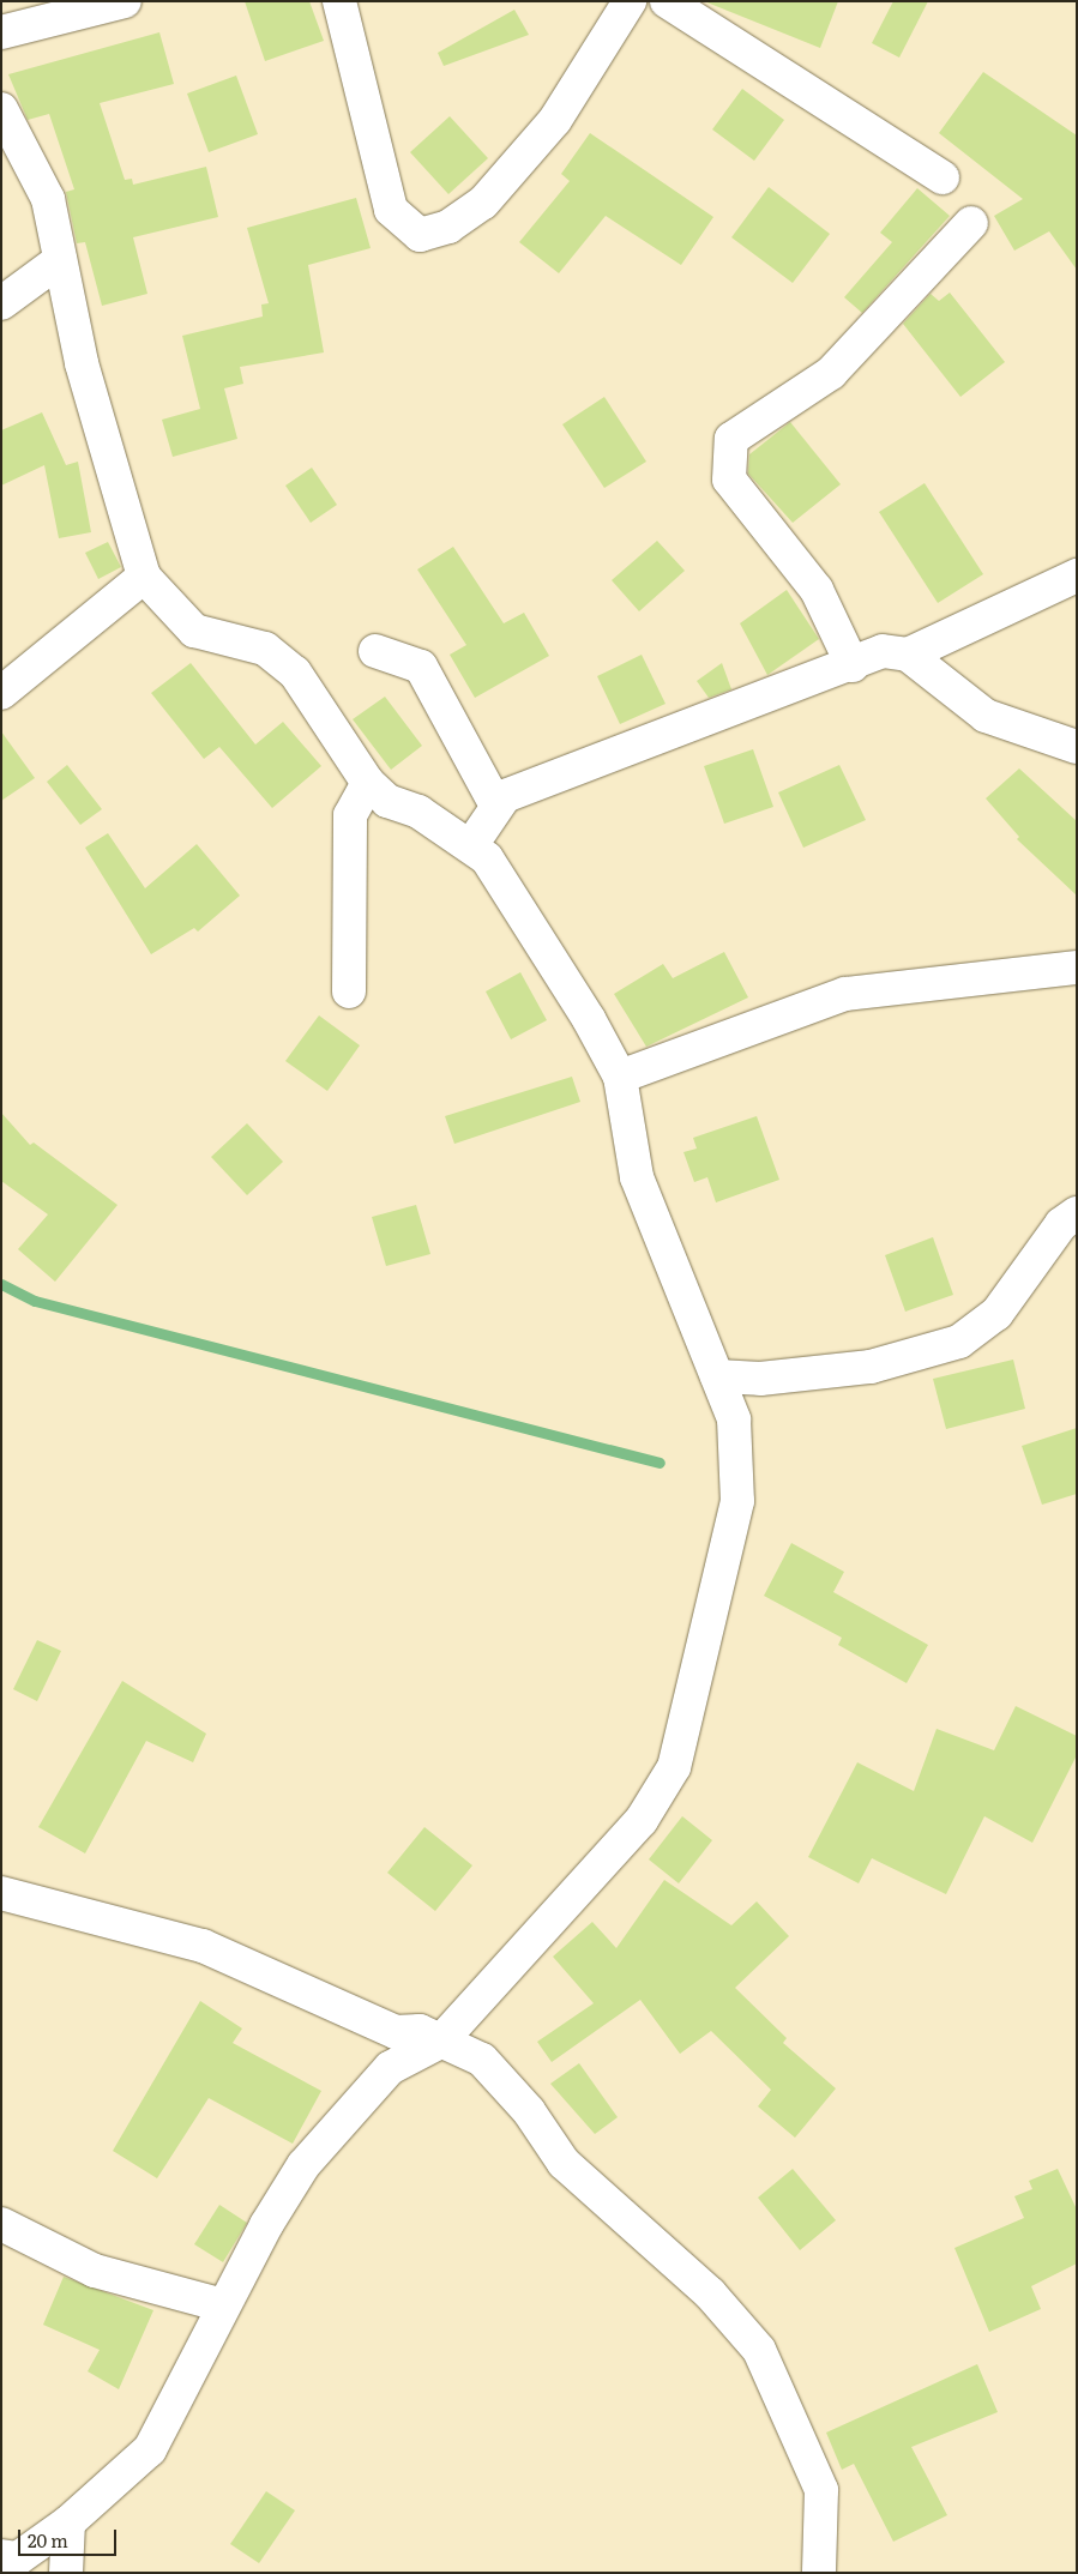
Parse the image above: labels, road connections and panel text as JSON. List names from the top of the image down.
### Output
{
  "scale_bar": "20 m"
}
